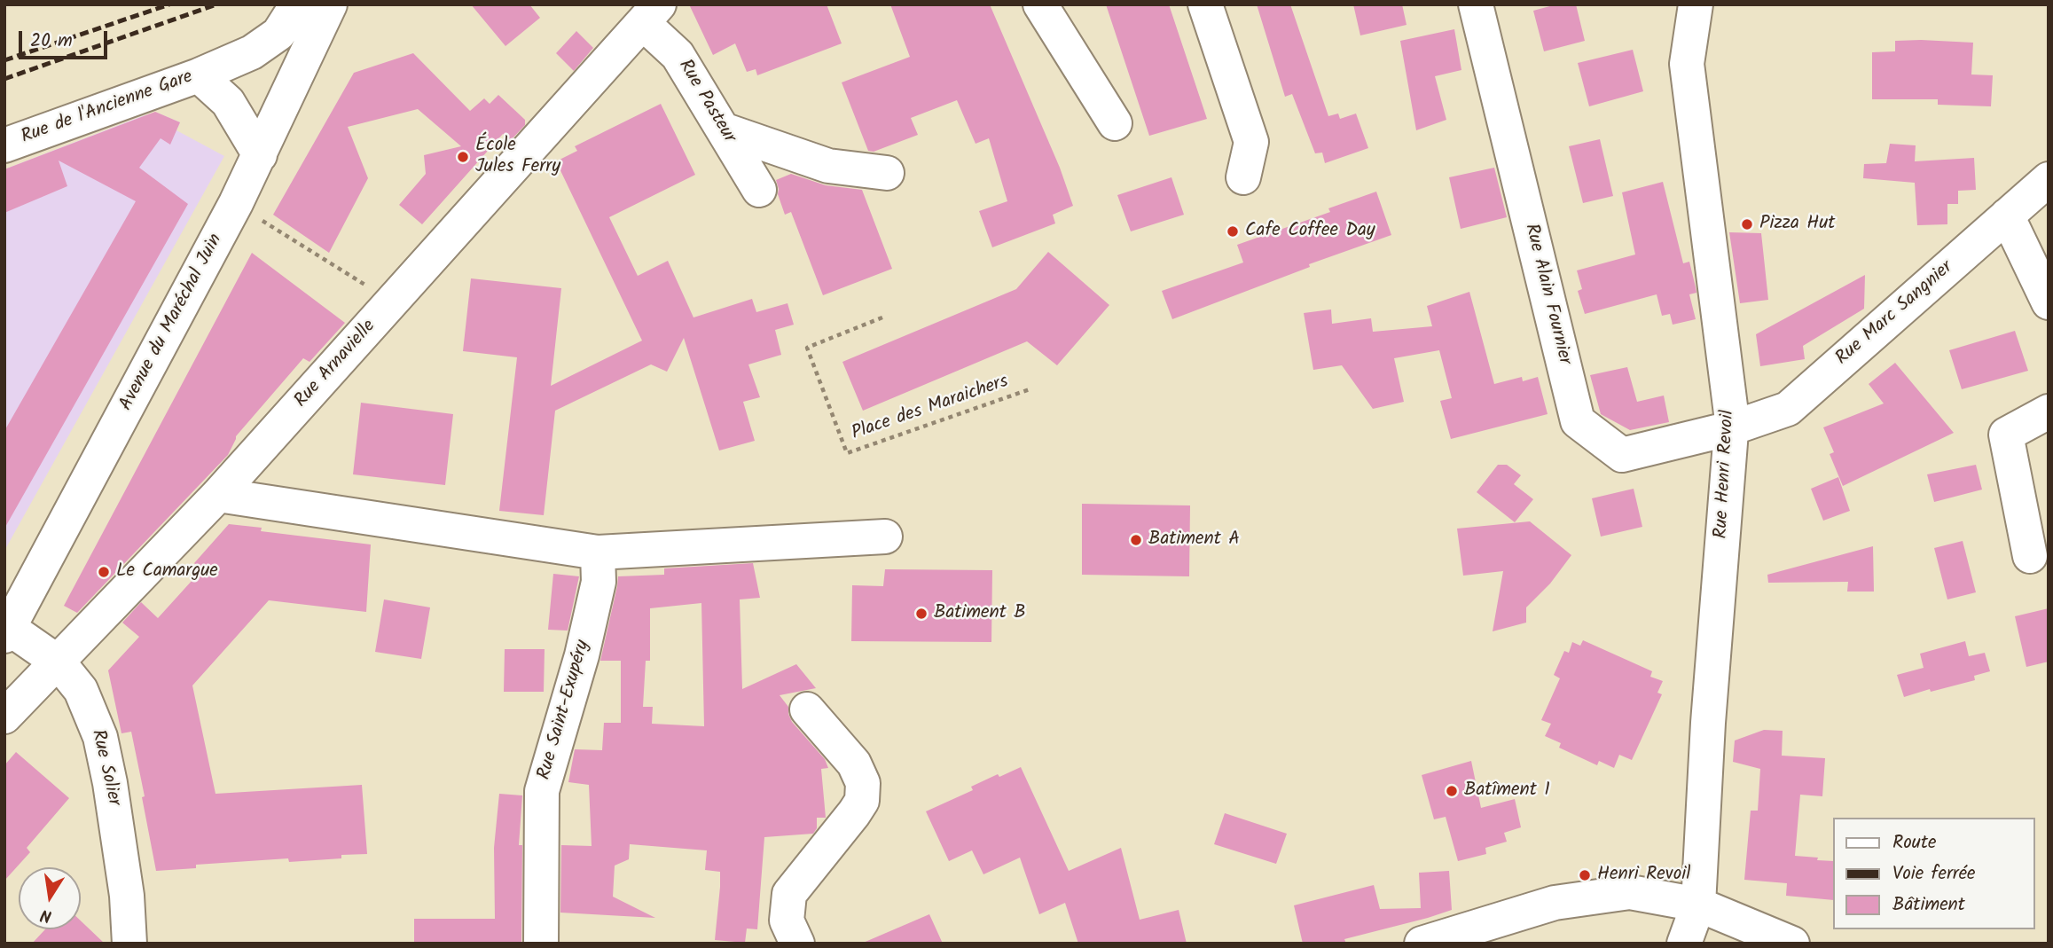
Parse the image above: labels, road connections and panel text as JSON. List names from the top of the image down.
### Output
{
  "streets": {
    "street": [
      "Rue Pasteur",
      "Rue de l'Ancienne Gare",
      "Rue Alain Fournier",
      "Rue Marc Sangnier",
      "Avenue du Maréchal Juin",
      "Rue Arnavielle",
      "Rue Henri Revoil",
      "Rue Saint-Exupéry",
      "Rue Solier"
    ],
    "path": ["Place des Maraichers"]
  },
  "crossings": [
    ["Rue Pasteur", "Rue Arnavielle"],
    ["Rue Alain Fournier", "Rue Marc Sangnier"],
    ["Rue Alain Fournier", "Rue Henri Revoil"],
    ["Rue Marc Sangnier", "Rue Henri Revoil"],
    ["Avenue du Maréchal Juin", "Rue Solier"],
    ["Rue Arnavielle", "Rue Solier"]
  ],
  "places": [
    "École Jules Ferry",
    "Pizza Hut",
    "Cafe Coffee Day",
    "Batiment A",
    "Le Camargue",
    "Batiment B",
    "Batîment 1",
    "Henri Revoil"
  ],
  "legend": ["Route", "Voie ferrée", "Bâtiment"],
  "scale_bar": "20 m",
  "north": "bottom"
}
